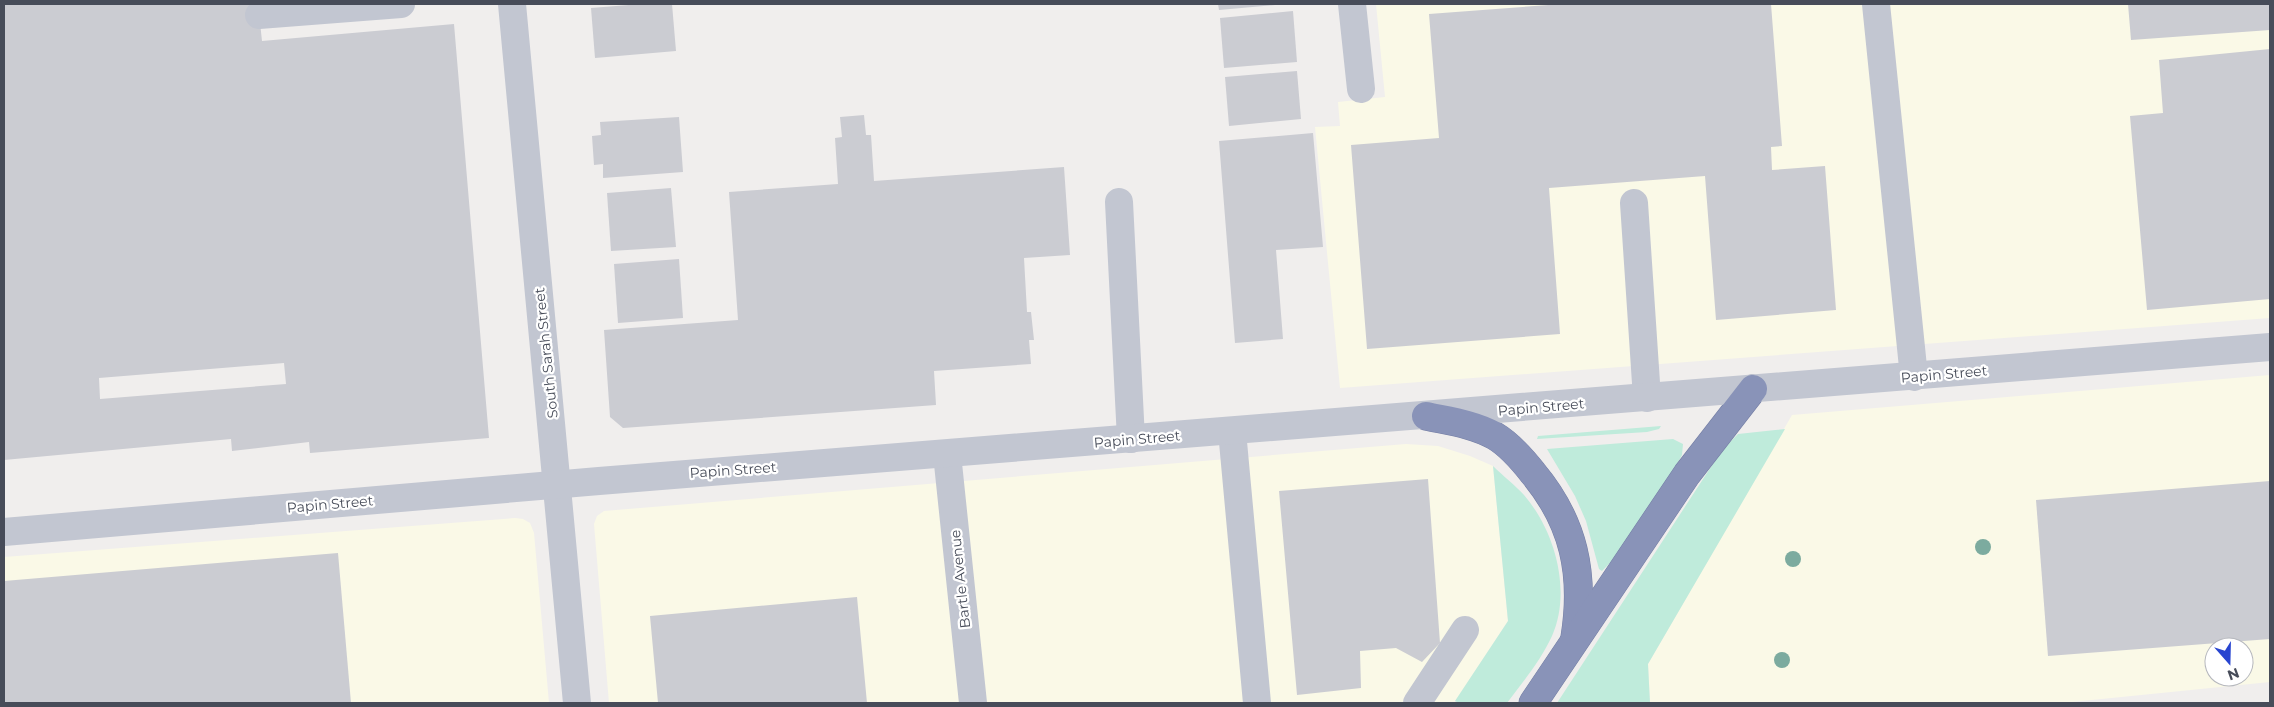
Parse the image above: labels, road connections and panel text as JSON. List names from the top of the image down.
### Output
{
  "streets": {
    "street": ["South Sarah Street", "Papin Street", "Bartle Avenue"]
  },
  "crossings": [
    ["South Sarah Street", "Papin Street"],
    ["Papin Street", "Bartle Avenue"]
  ],
  "north": "bottom"
}
